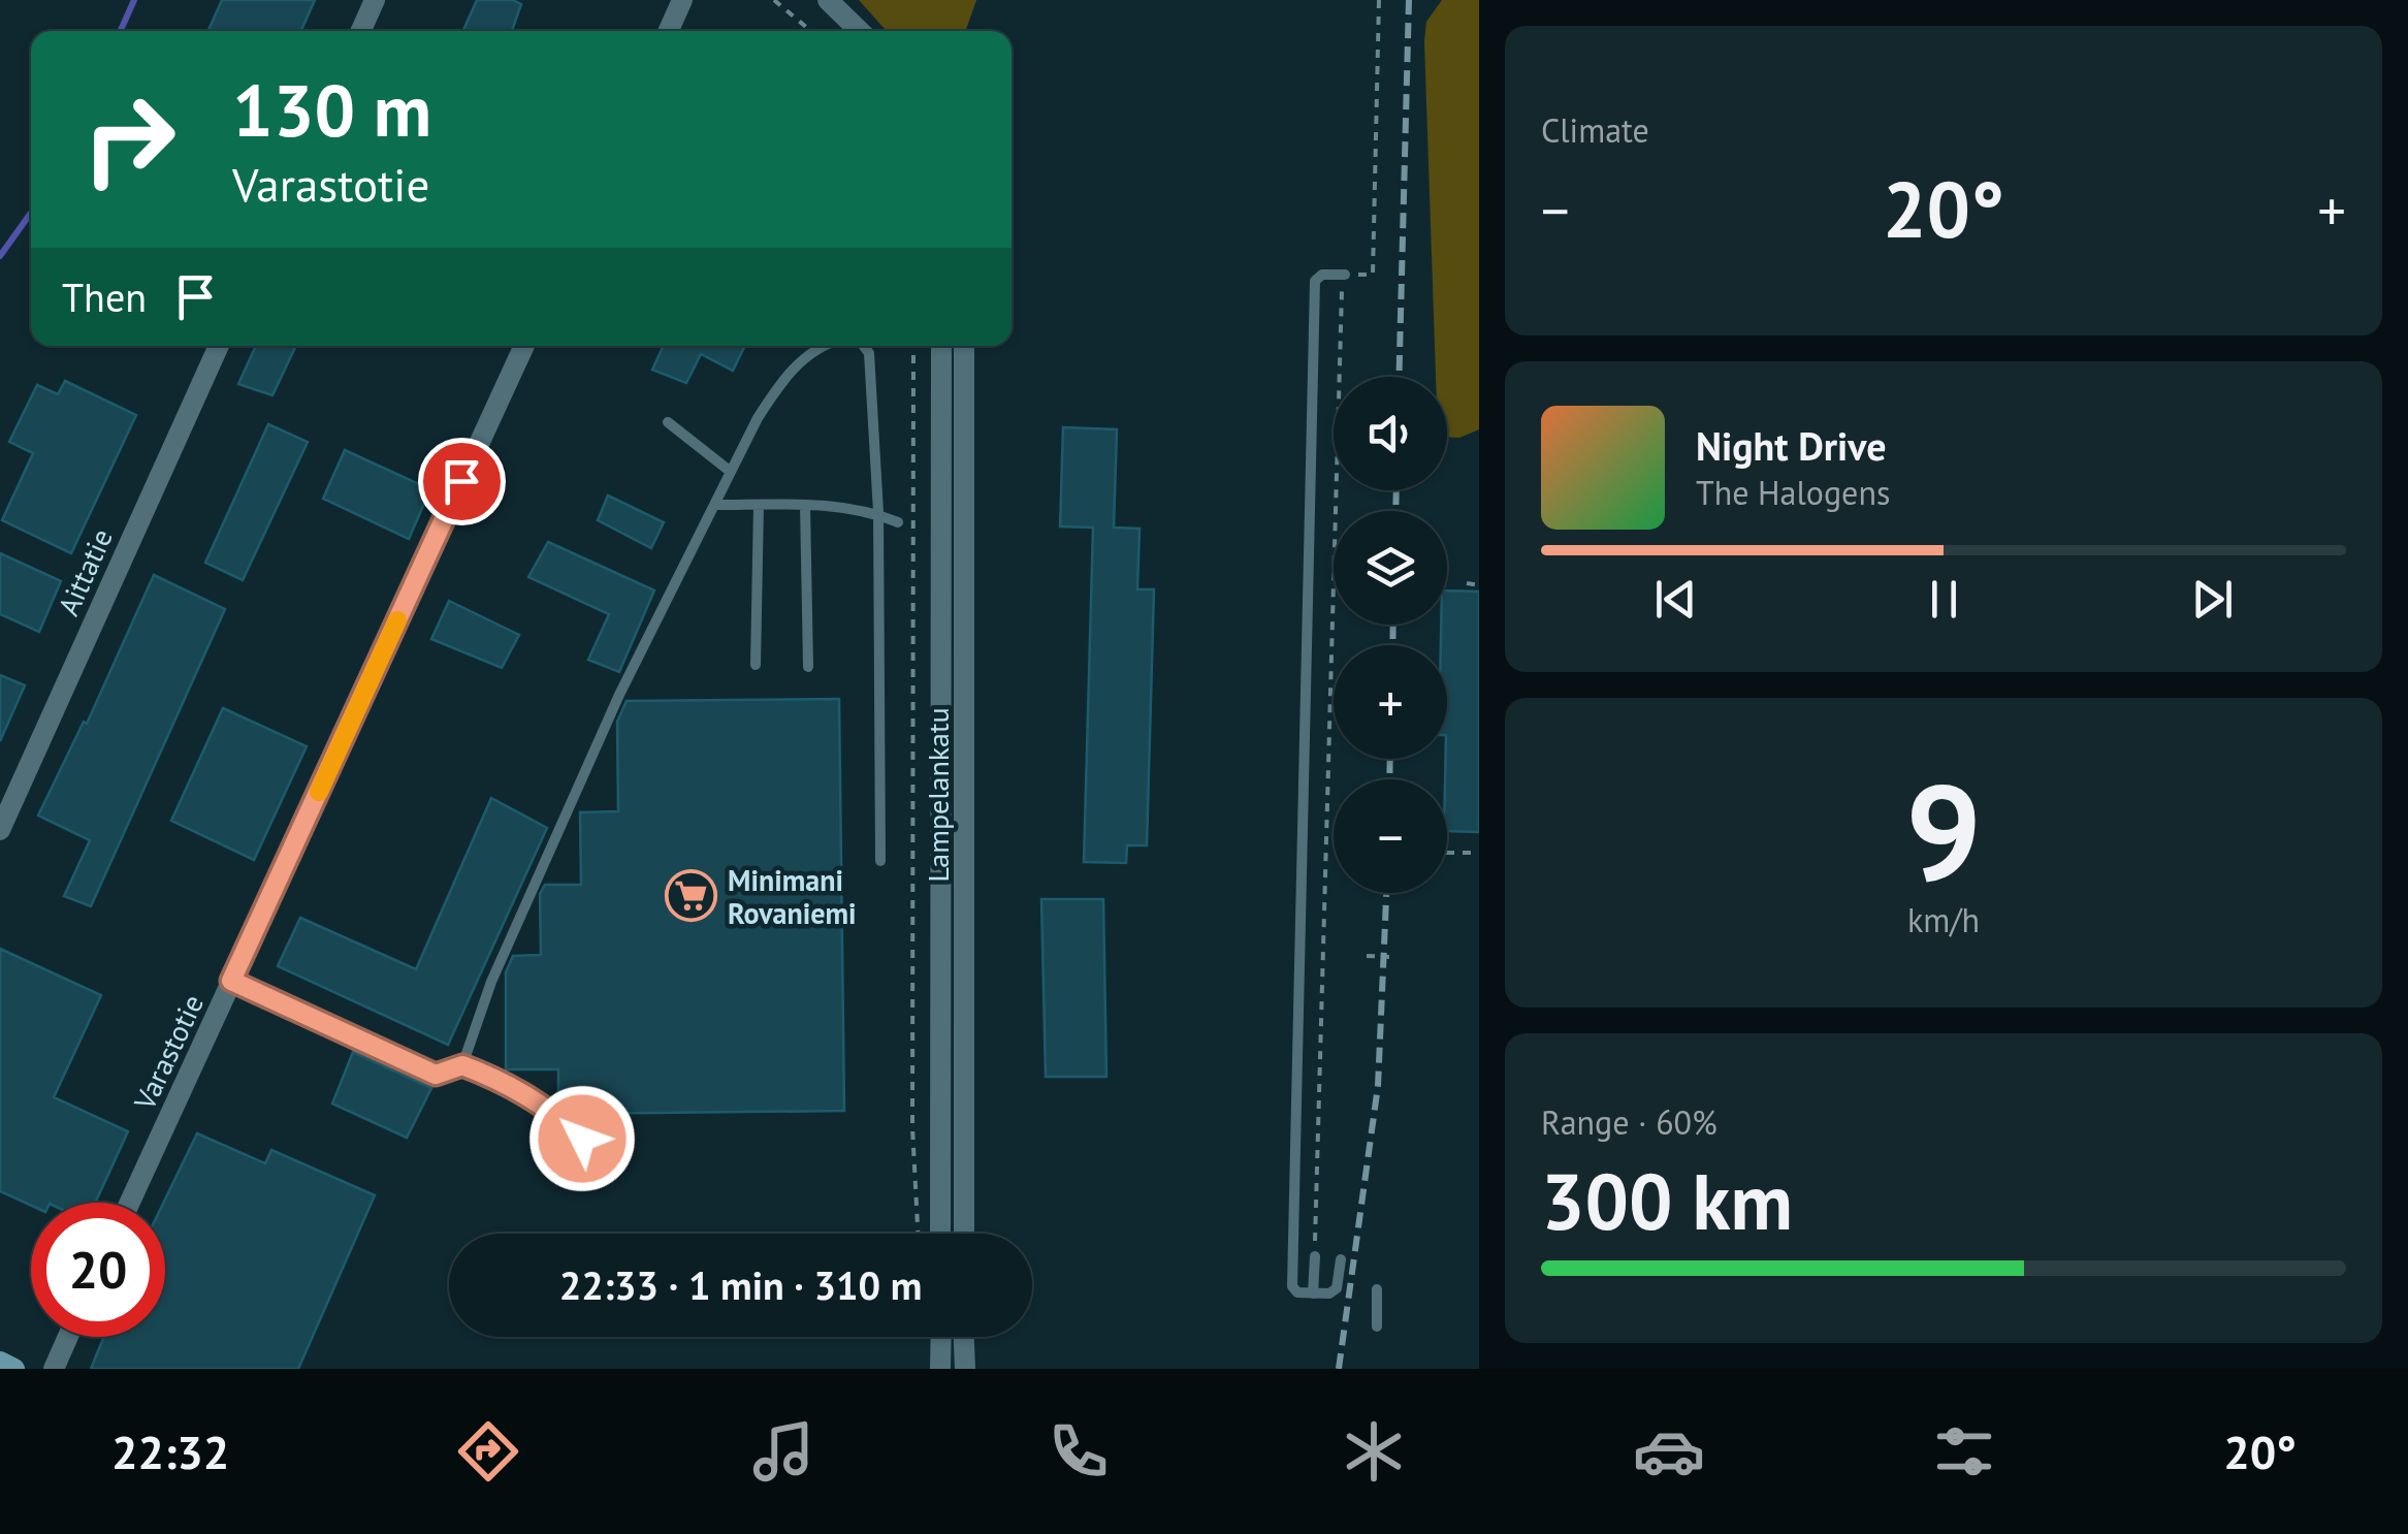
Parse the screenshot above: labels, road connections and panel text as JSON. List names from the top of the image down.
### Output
{
  "streets": {
    "street": ["Aittatie", "Lampelankatu", "Varastotie"]
  },
  "places": {
    "supermarket": ["Minimani Rovaniemi"]
  },
  "page": {
    "tile": [
      "Climate",
      ["9", "km/h"],
      ["Range · 60%", "300 km"]
    ],
    "turn": ["130 m", "Varastotie"],
    "heat": ["−", "20°", "+"],
    "then": "Then",
    "map_buttons": ["+", "−"],
    "song": ["Night Drive", "The Halogens"],
    "limit": "20",
    "trip": "22:33 · 1 min · 310 m",
    "tabs": ["22:32", "20°"]
  }
}
